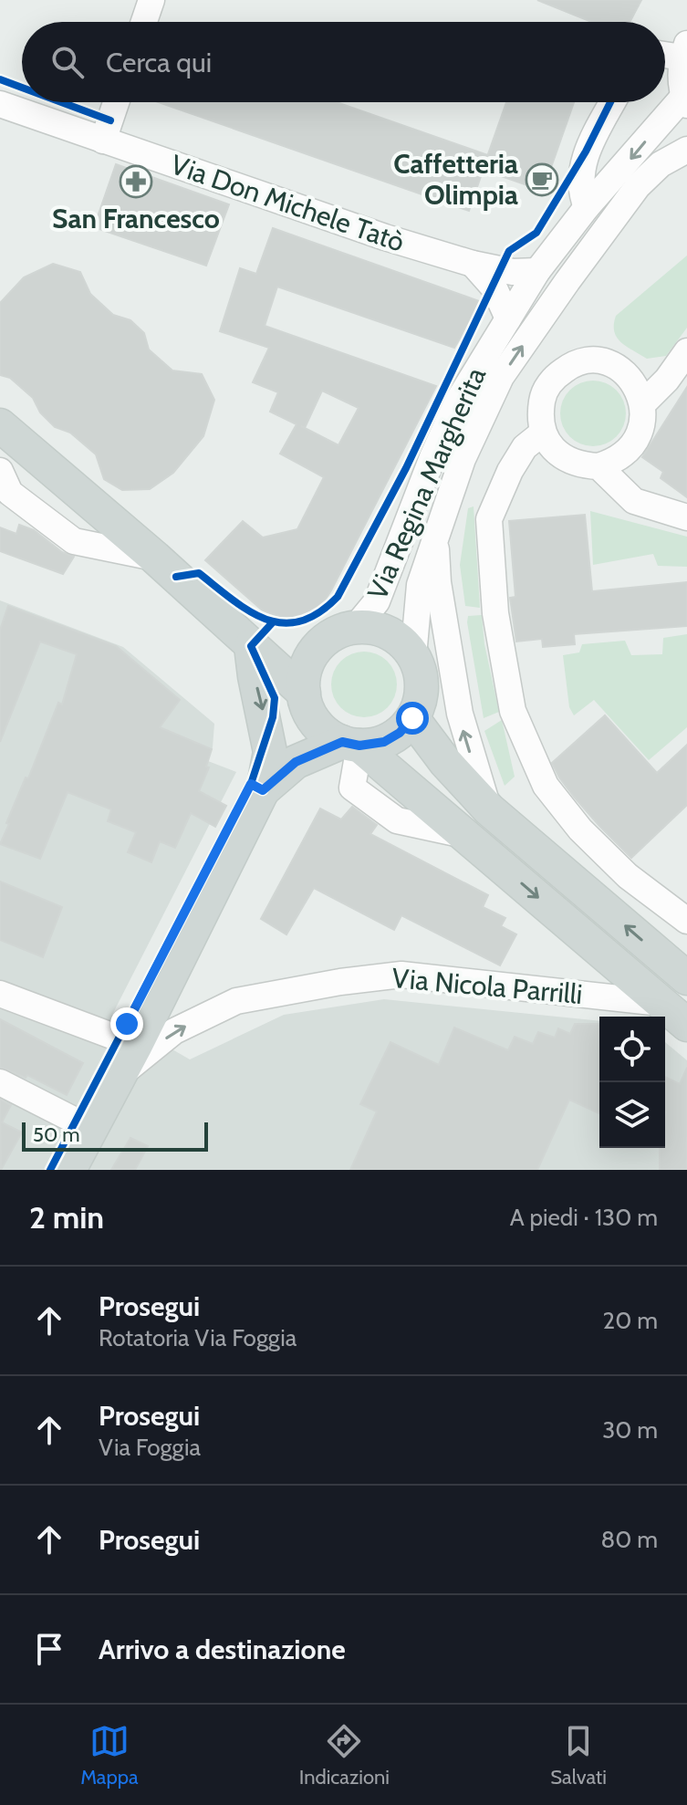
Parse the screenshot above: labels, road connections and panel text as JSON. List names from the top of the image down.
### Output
{
  "streets": {
    "main road": ["Via Nicola Parrilli"],
    "street": ["Via Don Michele Tatò", "Via Regina Margherita"]
  },
  "crossings": [
    ["Via Don Michele Tatò", "Via Regina Margherita"],
    ["Via Regina Margherita", "Via Nicola Parrilli"]
  ],
  "one_way": ["Via Nicola Parrilli"],
  "places": {
    "cafe": ["Caffetteria Olimpia"],
    "pharmacy": ["San Francesco"]
  },
  "scale_bar": "50 m",
  "page": {
    "search": "Cerca qui",
    "scale": "50 m",
    "heading": ["2 min", "A piedi · 130 m"],
    "list": [
      ["Prosegui", "Rotatoria Via Foggia", "20 m"],
      ["Prosegui", "Via Foggia", "30 m"],
      ["Prosegui", "80 m"],
      "Arrivo a destinazione"
    ],
    "nav": ["Mappa", "Indicazioni", "Salvati"]
  }
}
